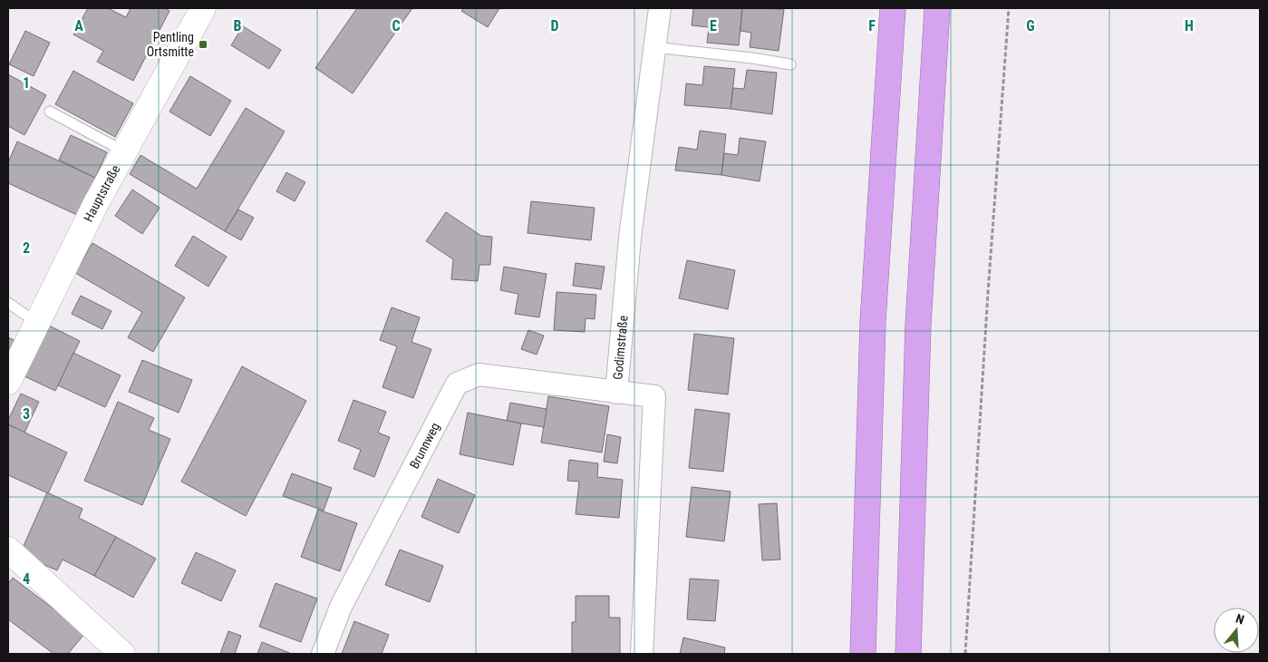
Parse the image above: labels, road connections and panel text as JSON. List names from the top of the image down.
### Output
{
  "streets": {
    "street": ["Hauptstraße", "Godimstraße", "Brunnweg"]
  },
  "crossings": [
    ["Godimstraße", "Brunnweg"]
  ],
  "places": {
    "transit": ["Pentling Ortsmitte"]
  },
  "north": "top",
  "grid": {
    "columns": [
      "A",
      "B",
      "C",
      "D",
      "E",
      "F",
      "G",
      "H"
    ],
    "rows": [
      "1",
      "2",
      "3",
      "4"
    ]
  }
}
